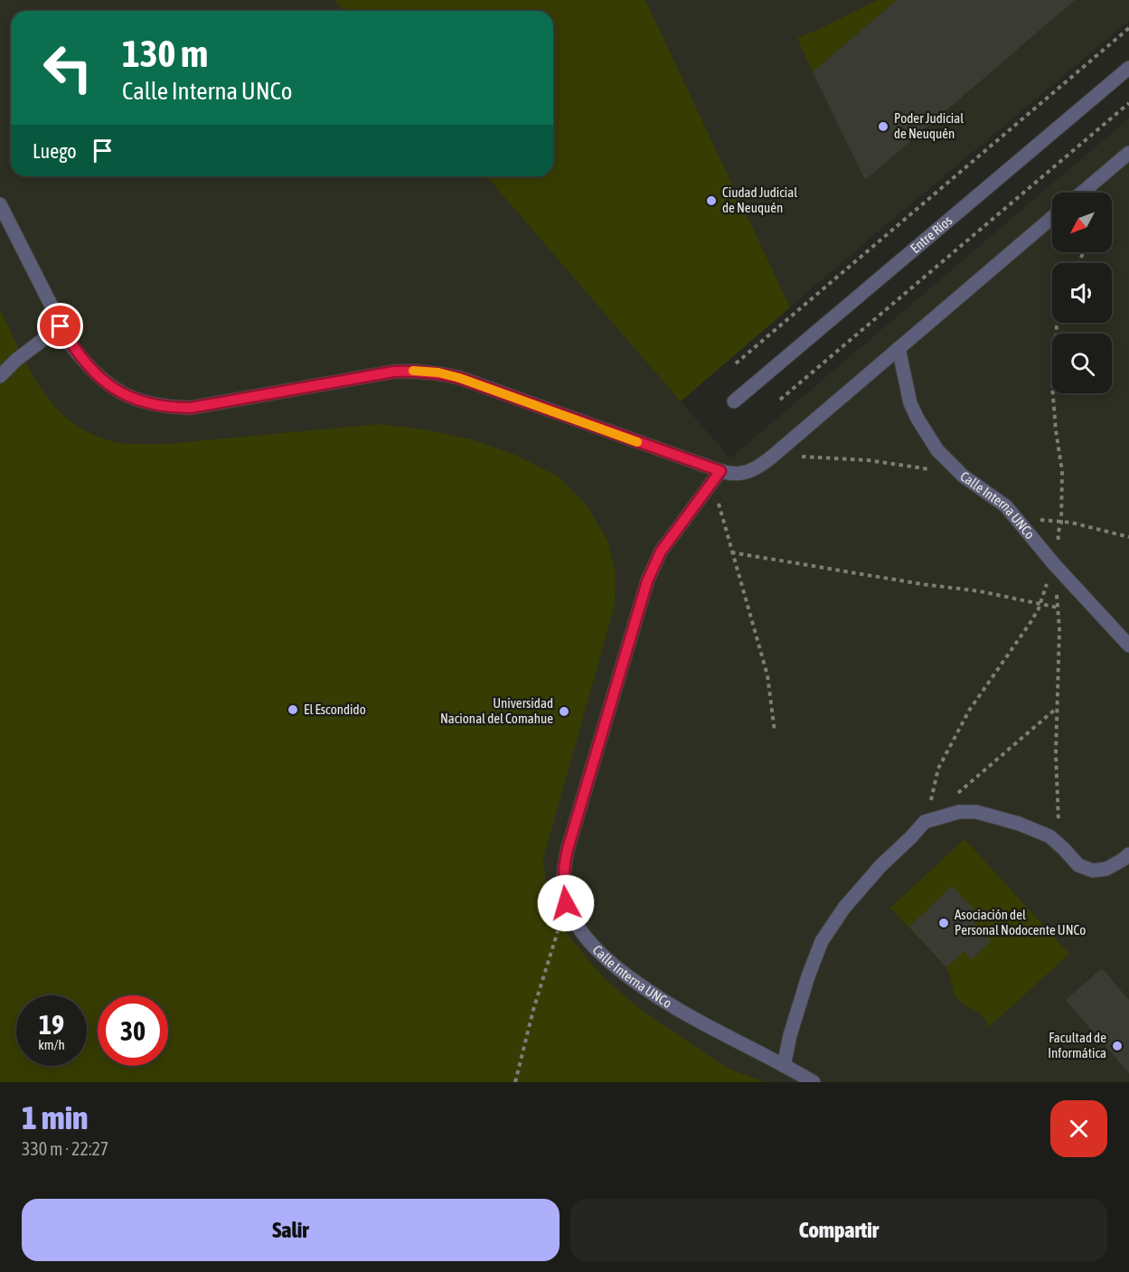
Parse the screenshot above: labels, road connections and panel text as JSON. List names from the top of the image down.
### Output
{
  "streets": {
    "street": ["Entre Ríos", "Calle Interna UNCo"]
  },
  "places": [
    "Poder Judicial de Neuquén",
    "Ciudad Judicial de Neuquén",
    "El Escondido",
    "Universidad Nacional del Comahue",
    "Asociación del Personal Nodocente UNCo",
    "Facultad de Informática"
  ],
  "north": "bottom left",
  "page": {
    "turn": ["130 m", "Calle Interna UNCo"],
    "then": "Luego",
    "speed": "19 km/h",
    "limit": "30",
    "heading": ["1 min", "330 m · 22:27"],
    "buttons": ["Salir", "Compartir"]
  }
}
